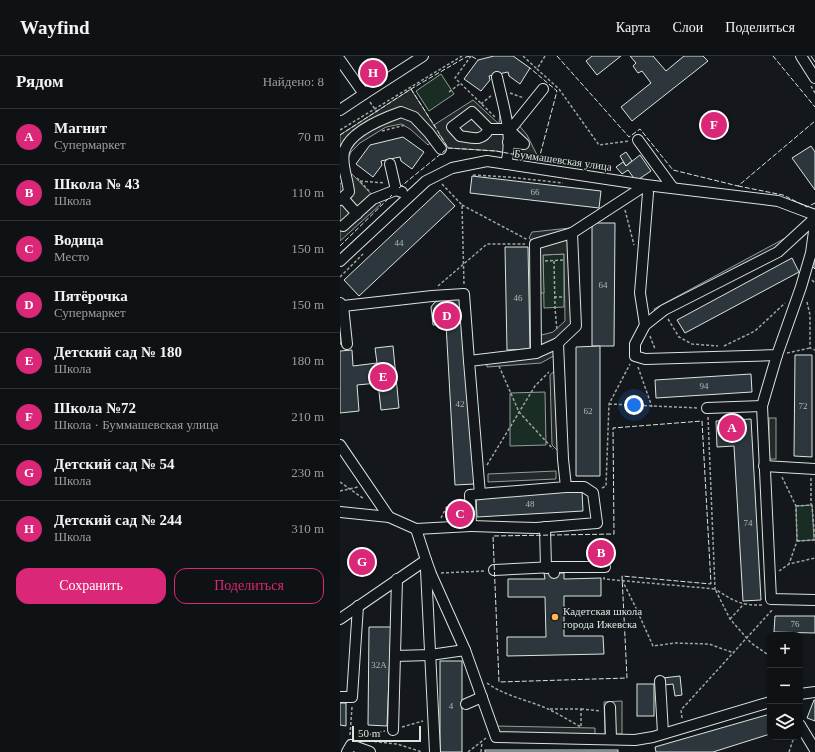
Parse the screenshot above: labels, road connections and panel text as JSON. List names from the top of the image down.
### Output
{
  "streets": {
    "street": ["Буммашевская улица"]
  },
  "places": ["Кадетская школа города Ижевска"],
  "house_numbers": [
    "66",
    "44",
    "64",
    "46",
    "94",
    "42",
    "72",
    "62",
    "48",
    "74",
    "76",
    "32А",
    "4"
  ],
  "scale_bar": "50 m",
  "page": {
    "header": "Wayfind",
    "nav": ["Карта", "Слои", "Поделиться"],
    "heading": ["Рядом", "Найдено: 8"],
    "pins": [
      "H",
      "F",
      "D",
      "E",
      "A",
      "C",
      "B",
      "G"
    ],
    "list": [
      {
        "mark": "A",
        "name": "Магнит",
        "note": "Супермаркет",
        "value": "70 m"
      },
      {
        "mark": "B",
        "name": "Школа № 43",
        "note": "Школа",
        "value": "110 m"
      },
      {
        "mark": "C",
        "name": "Водица",
        "note": "Место",
        "value": "150 m"
      },
      {
        "mark": "D",
        "name": "Пятёрочка",
        "note": "Супермаркет",
        "value": "150 m"
      },
      {
        "mark": "E",
        "name": "Детский сад № 180",
        "note": "Школа",
        "value": "180 m"
      },
      {
        "mark": "F",
        "name": "Школа №72",
        "note": "Школа · Буммашевская улица",
        "value": "210 m"
      },
      {
        "mark": "G",
        "name": "Детский сад № 54",
        "note": "Школа",
        "value": "230 m"
      },
      {
        "mark": "H",
        "name": "Детский сад № 244",
        "note": "Школа",
        "value": "310 m"
      }
    ],
    "buttons": ["Сохранить", "Поделиться"],
    "map_buttons": ["+", "−"],
    "scale": "50 m"
  }
}
